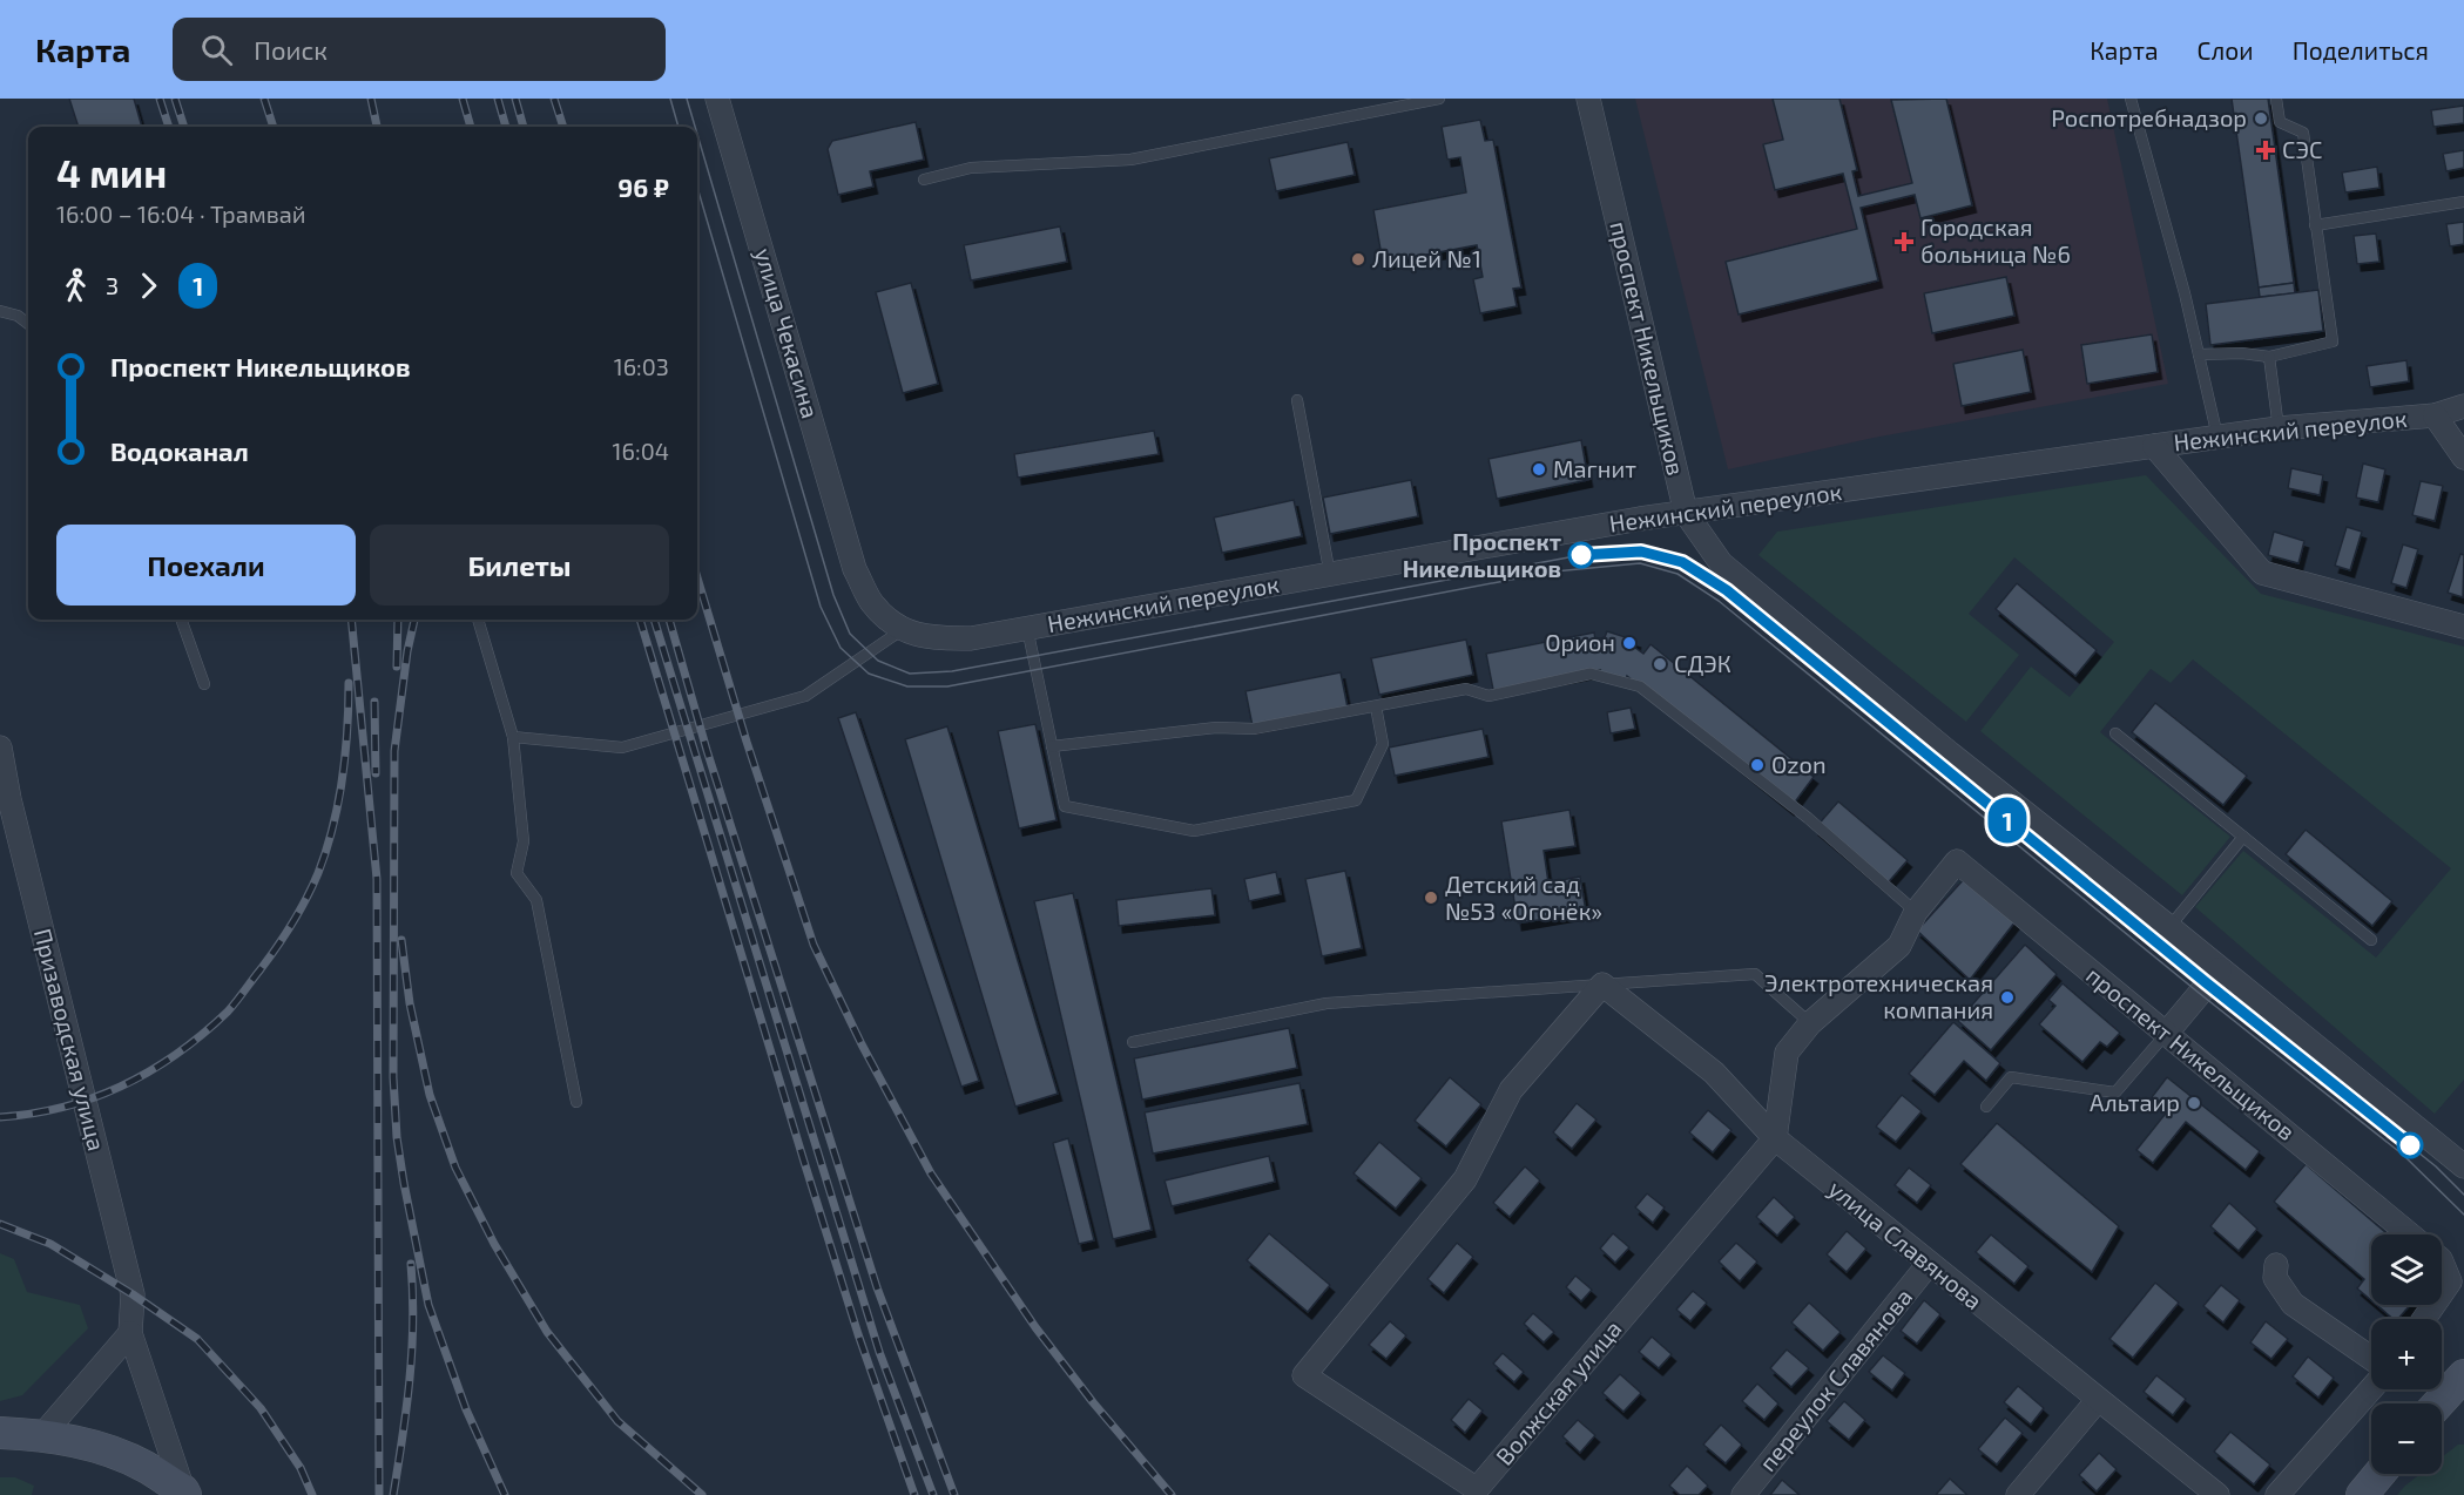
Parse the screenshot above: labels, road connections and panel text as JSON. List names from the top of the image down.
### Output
{
  "streets": {
    "street": [
      "улица Чекасина",
      "проспект Никельщиков",
      "Нежинский переулок",
      "Призаводская улица",
      "улица Славянова",
      "переулок Славянова",
      "Волжская улица"
    ]
  },
  "crossings": [
    ["улица Чекасина", "Нежинский переулок"],
    ["проспект Никельщиков", "Нежинский переулок"],
    ["улица Славянова", "переулок Славянова"],
    ["улица Славянова", "Волжская улица"]
  ],
  "places": {
    "other": [
      "Роспотребнадзор",
      "Лицей №1",
      "Магнит",
      "Проспект Никельщиков",
      "Орион",
      "СДЭК",
      "Ozon",
      "Детский сад №53 «Огонёк»",
      "Электротехническая компания",
      "Альтаир"
    ],
    "health": ["СЭС", "Городская больница №6"]
  },
  "lines": ["tram line 1"],
  "page": {
    "header": "Карта",
    "search": "Поиск",
    "nav": ["Карта", "Слои", "Поделиться"],
    "on_map": "1",
    "heading": ["4 мин", "16:00 – 16:04 · Трамвай", "96 ₽"],
    "legs": ["3", "1"],
    "list": [
      {
        "name": "Проспект Никельщиков",
        "value": "16:03"
      },
      {
        "name": "Водоканал",
        "value": "16:04"
      }
    ],
    "buttons": ["Поехали", "Билеты"],
    "map_buttons": ["+", "−"]
  }
}
